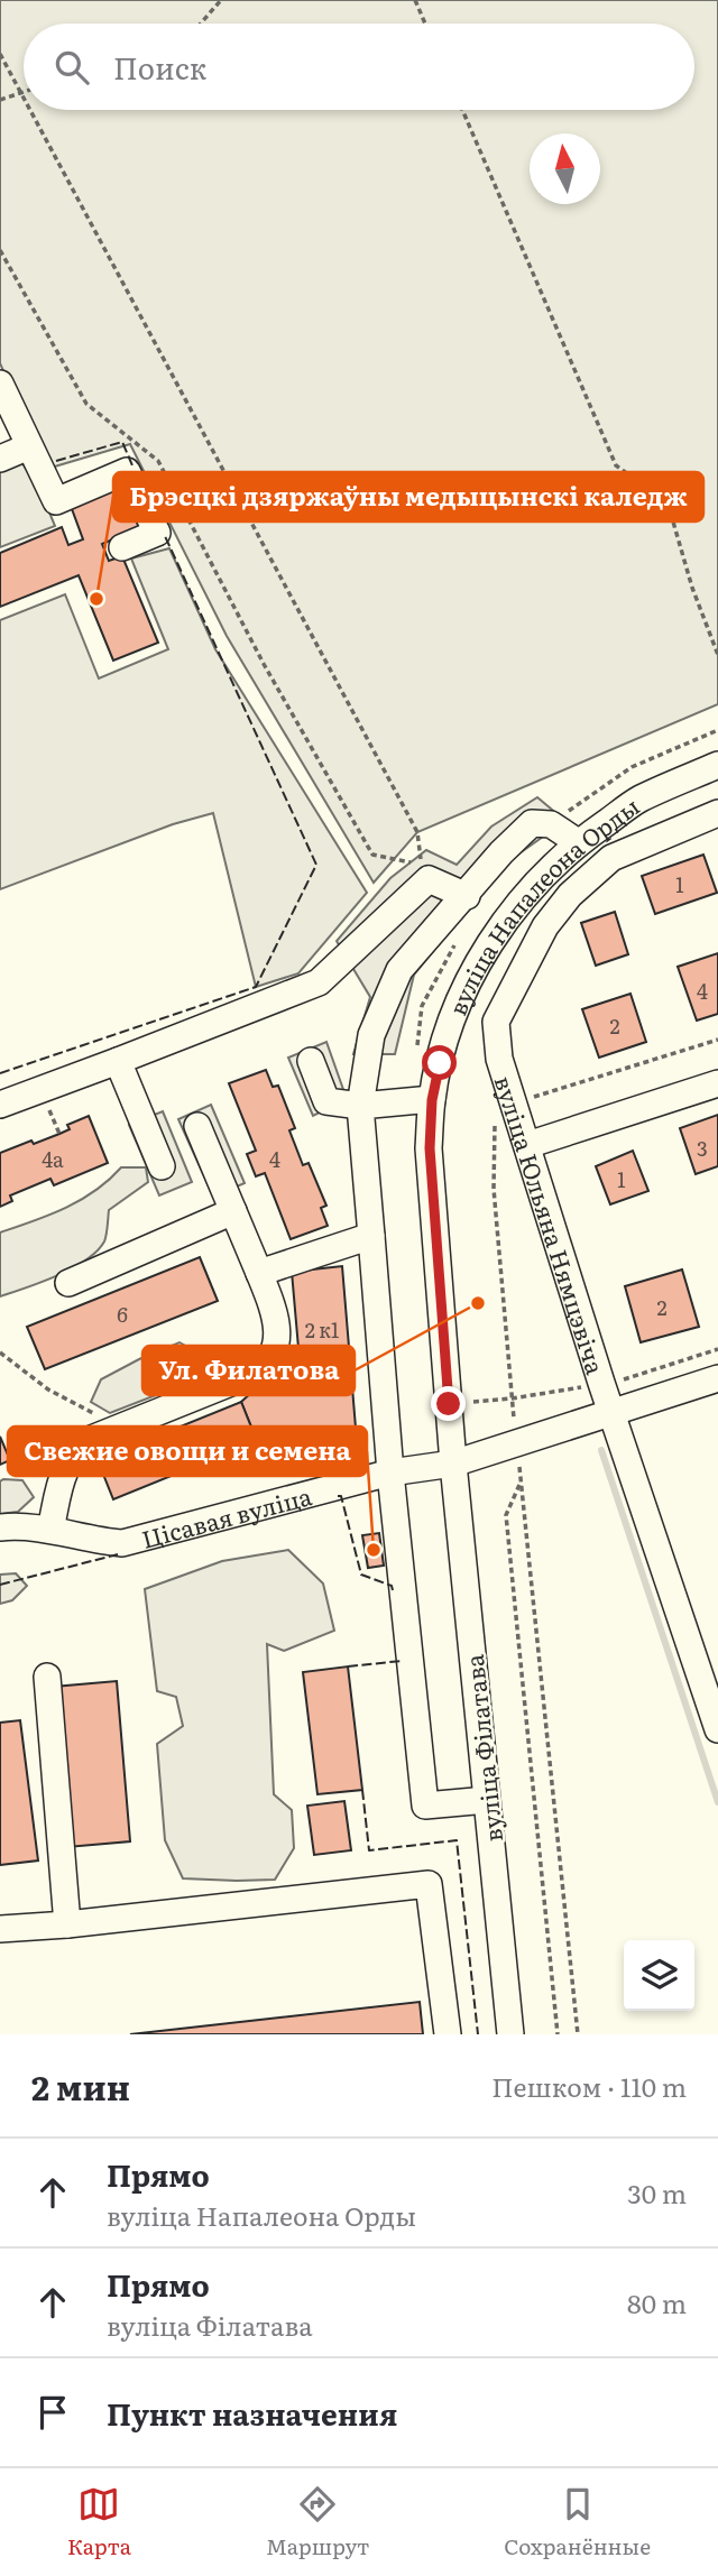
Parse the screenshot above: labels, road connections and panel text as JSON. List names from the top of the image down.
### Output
{
  "streets": {
    "street": [
      "вуліца Напалеона Орды",
      "вуліца Юльяна Нямцэвіча",
      "Цісавая вуліца",
      "вуліца Філатава"
    ]
  },
  "crossings": [
    ["вуліца Напалеона Орды", "вуліца Філатава"],
    ["Цісавая вуліца", "вуліца Філатава"]
  ],
  "places": ["Брэсцкі дзяржаўны медыцынскі каледж", "Ул. Филатова", "Свежие овощи и семена"],
  "house_numbers": [
    "1",
    "4",
    "2",
    "3",
    "4а",
    "4",
    "1",
    "2",
    "6",
    "2 к1"
  ],
  "north": "top",
  "page": {
    "search": "Поиск",
    "heading": ["2 мин", "Пешком · 110 m"],
    "list": [
      ["Прямо", "вуліца Напалеона Орды", "30 m"],
      ["Прямо", "вуліца Філатава", "80 m"],
      "Пункт назначения"
    ],
    "nav": ["Карта", "Маршрут", "Сохранённые"]
  }
}
